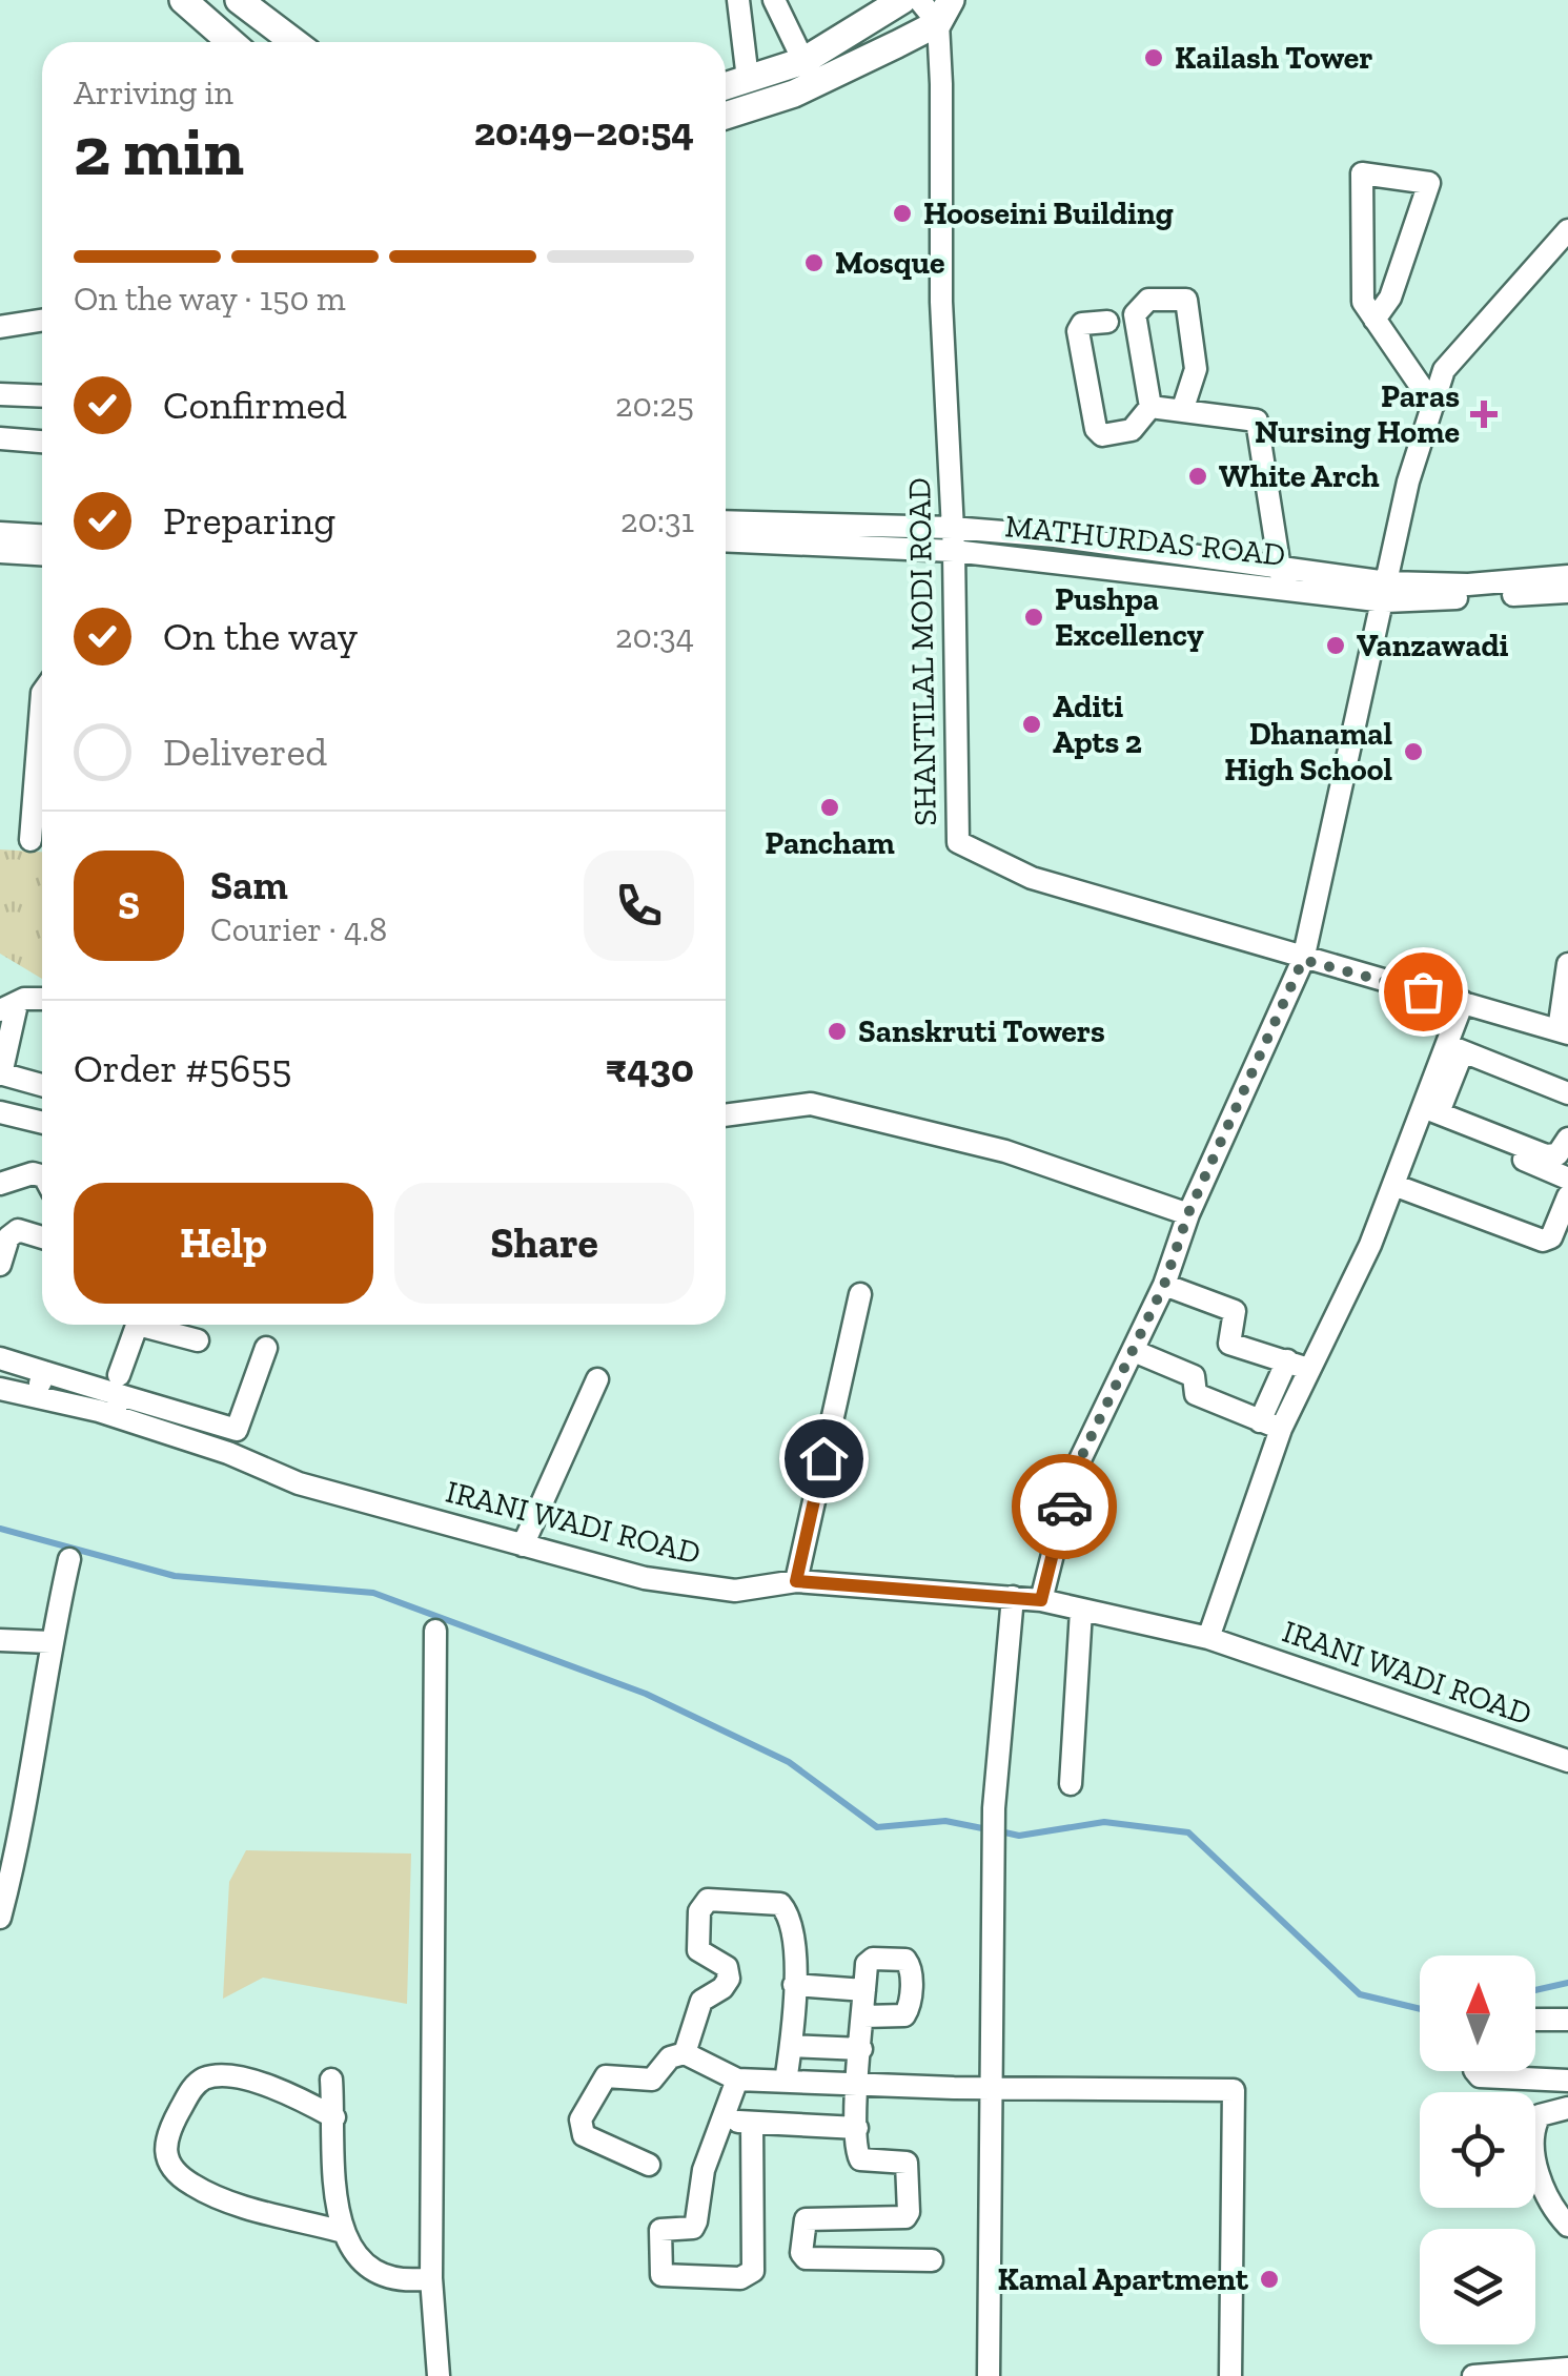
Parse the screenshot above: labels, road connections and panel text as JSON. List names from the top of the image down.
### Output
{
  "streets": {
    "street": ["MATHURDAS ROAD", "SHANTILAL MODI ROAD", "IRANI WADI ROAD"]
  },
  "crossings": [
    ["MATHURDAS ROAD", "SHANTILAL MODI ROAD"]
  ],
  "places": {
    "other": [
      "Kailash Tower",
      "Hooseini Building",
      "Mosque",
      "White Arch",
      "Pushpa Excellency",
      "Vanzawadi",
      "Aditi Apts 2",
      "Dhanamal High School",
      "Pancham",
      "Sanskruti Towers",
      "Kamal Apartment"
    ],
    "health": ["Paras Nursing Home"]
  },
  "north": "top",
  "page": {
    "heading": ["2 min", "Arriving in", "20:49–20:54"],
    "panel": [
      "Sam",
      "Courier · 4.8",
      "Order #5655",
      "₹430"
    ],
    "bar": "On the way · 150 m",
    "list": [
      ["Confirmed", "20:25"],
      ["Preparing", "20:31"],
      ["On the way", "20:34"],
      "Delivered"
    ],
    "round": "S",
    "buttons": ["Help", "Share"]
  }
}
